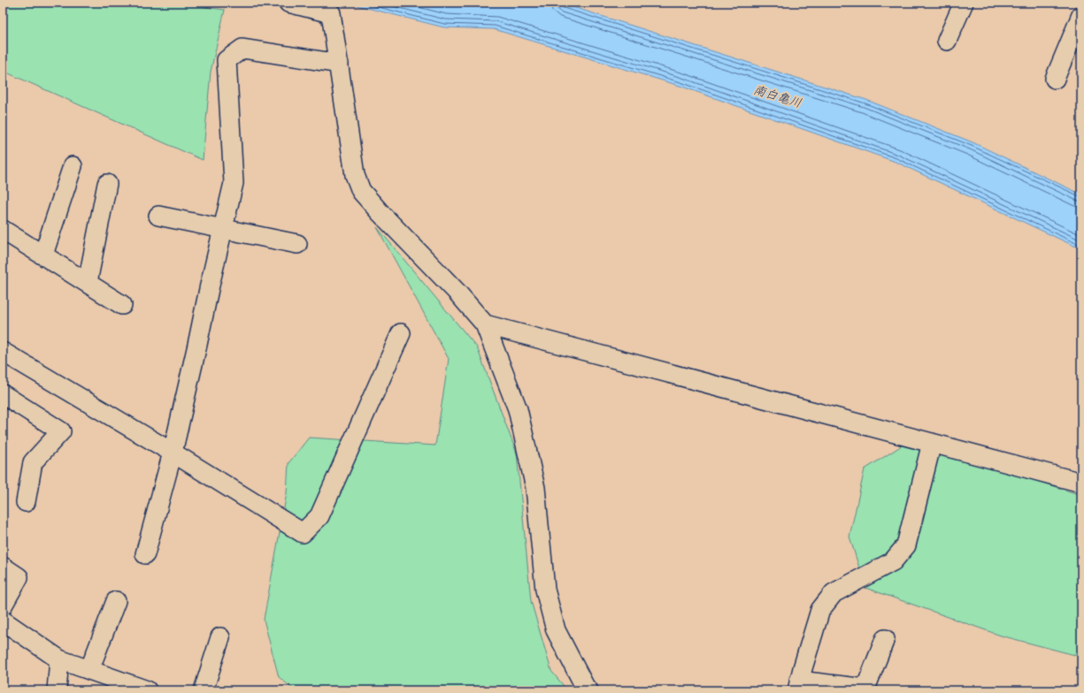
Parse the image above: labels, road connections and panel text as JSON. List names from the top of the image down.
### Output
{
  "water": ["南白亀川"]
}
